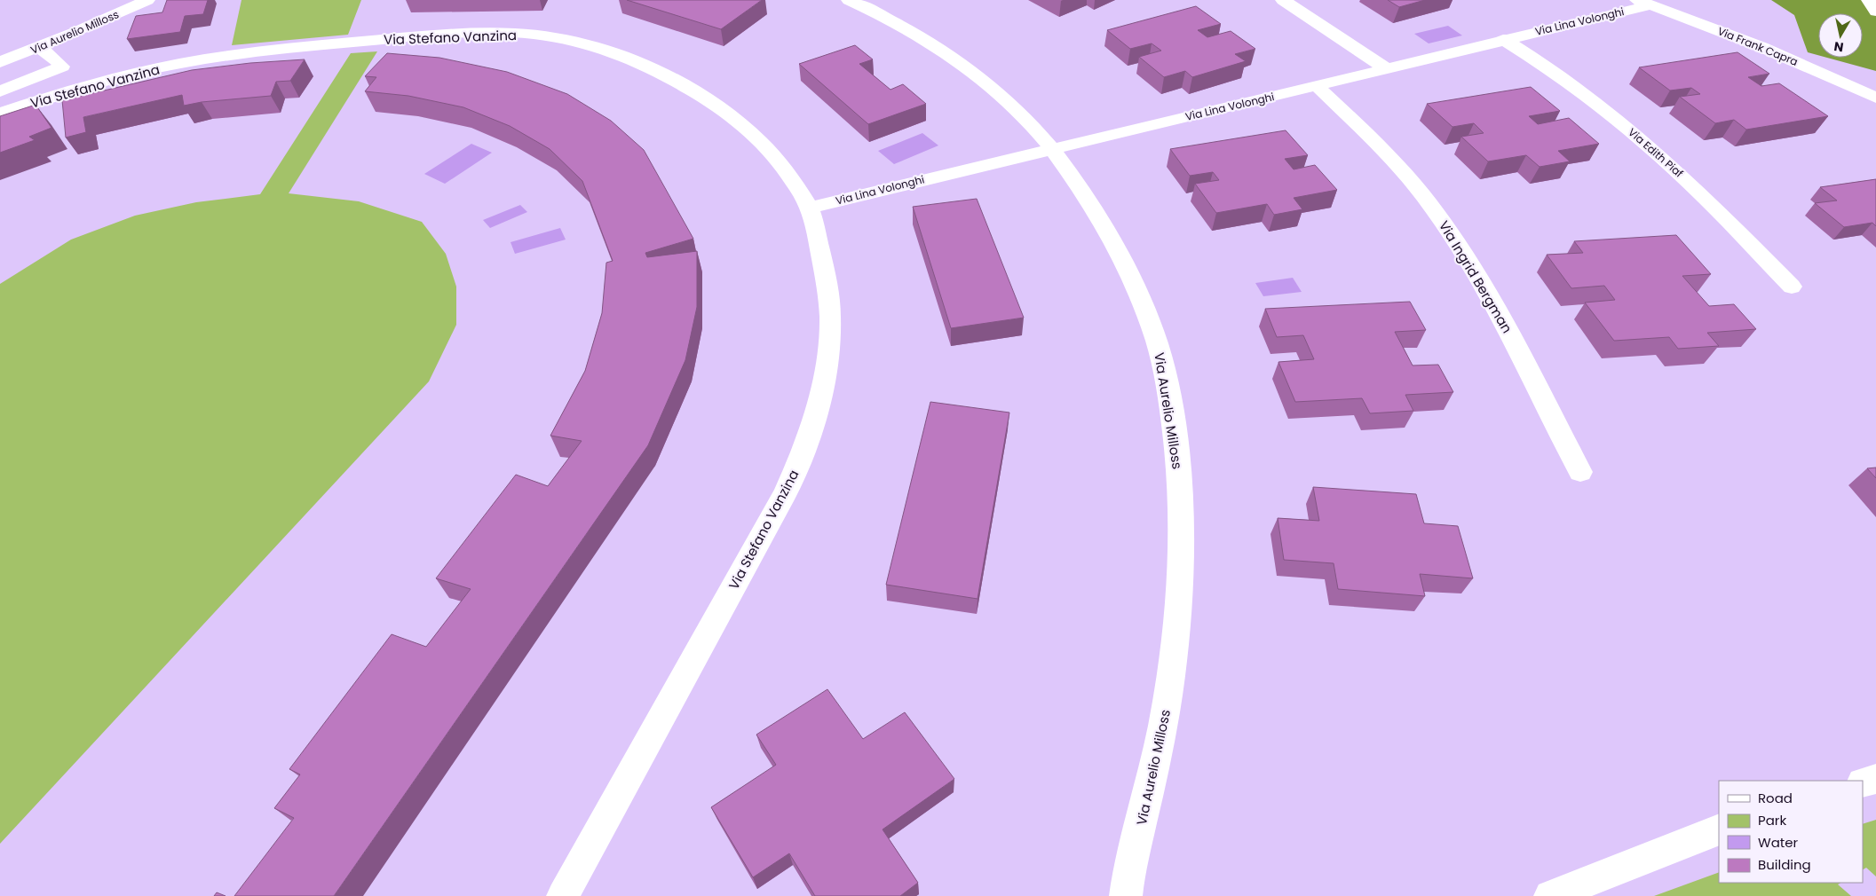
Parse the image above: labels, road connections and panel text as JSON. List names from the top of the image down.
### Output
{
  "streets": {
    "street": [
      "Via Lina Volonghi",
      "Via Aurelio Milloss",
      "Via Stefano Vanzina",
      "Via Frank Capra",
      "Via Edith Piaf",
      "Via Ingrid Bergman"
    ]
  },
  "crossings": [
    ["Via Lina Volonghi", "Via Aurelio Milloss"],
    ["Via Lina Volonghi", "Via Stefano Vanzina"],
    ["Via Lina Volonghi", "Via Frank Capra"],
    ["Via Lina Volonghi", "Via Edith Piaf"],
    ["Via Lina Volonghi", "Via Ingrid Bergman"]
  ],
  "legend": [
    "Road",
    "Park",
    "Water",
    "Building"
  ],
  "north": "bottom"
}
